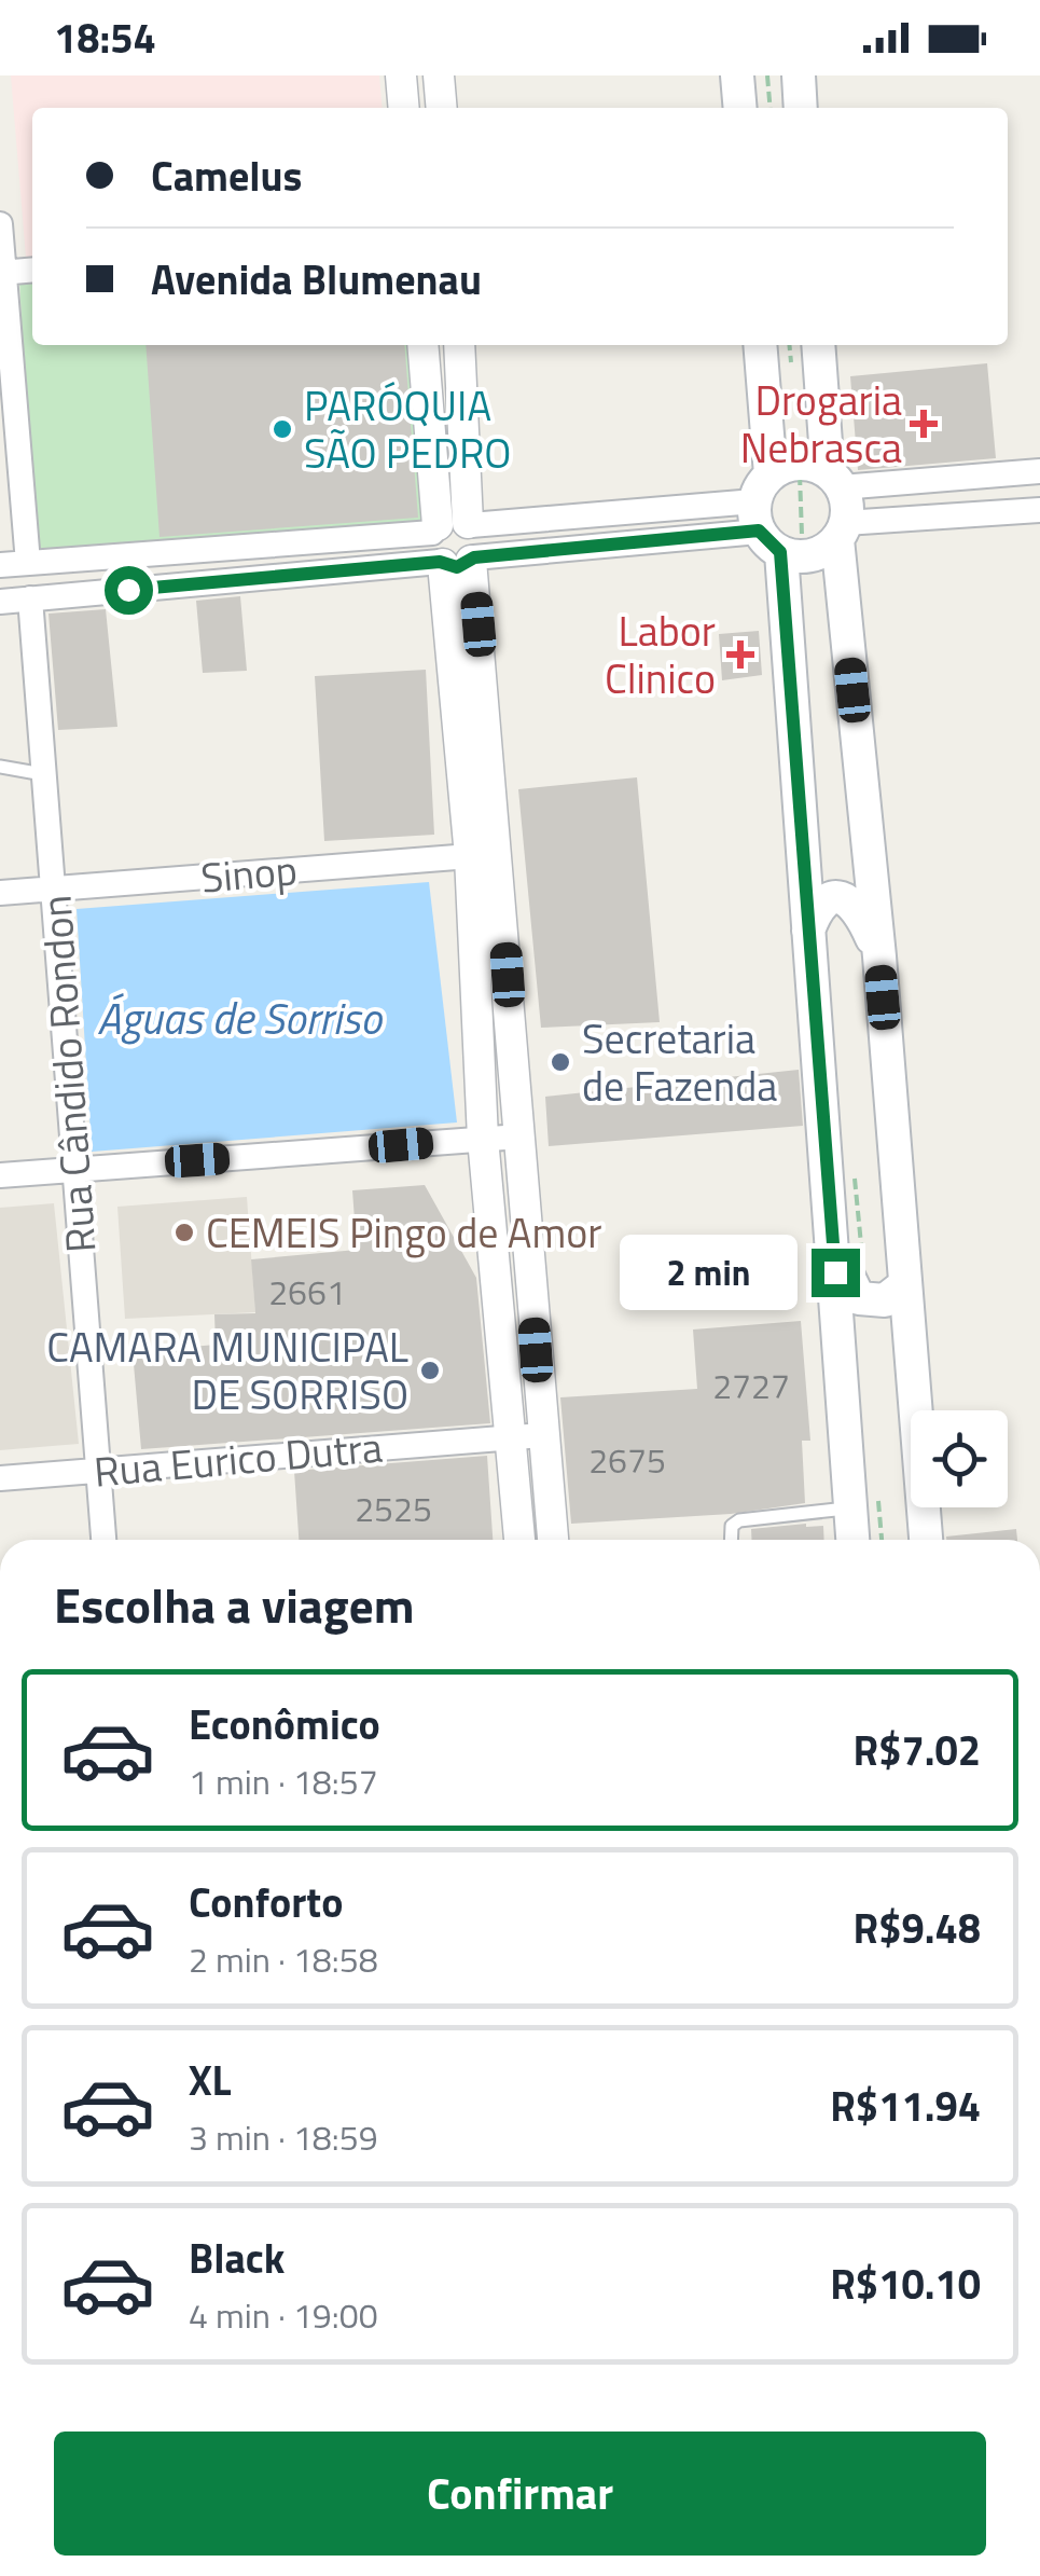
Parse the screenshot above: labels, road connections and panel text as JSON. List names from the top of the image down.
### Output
{
  "streets": {
    "street": ["Sinop", "Rua Cândido Rondon", "Rua Eurico Dutra"]
  },
  "crossings": [
    ["Sinop", "Rua Cândido Rondon"],
    ["Rua Cândido Rondon", "Rua Eurico Dutra"]
  ],
  "water": ["Águas de Sorriso"],
  "places": {
    "health": ["Drogaria Nebrasca", "Labor Clinico"],
    "other": [
      "PARÓQUIA SÃO PEDRO",
      "Secretaria de Fazenda",
      "CEMEIS Pingo de Amor",
      "CAMARA MUNICIPAL DE SORRISO"
    ]
  },
  "house_numbers": [
    "2661",
    "2727",
    "2675",
    "2525"
  ],
  "page": {
    "status": "18:54",
    "banner": ["Camelus", "Avenida Blumenau"],
    "bubble": "2 min",
    "heading": "Escolha a viagem",
    "list": [
      {
        "name": "Econômico",
        "note": "1 min · 18:57",
        "value": "R$7.02"
      },
      {
        "name": "Conforto",
        "note": "2 min · 18:58",
        "value": "R$9.48"
      },
      {
        "name": "XL",
        "note": "3 min · 18:59",
        "value": "R$11.94"
      },
      {
        "name": "Black",
        "note": "4 min · 19:00",
        "value": "R$10.10"
      }
    ],
    "buttons": "Confirmar"
  }
}
